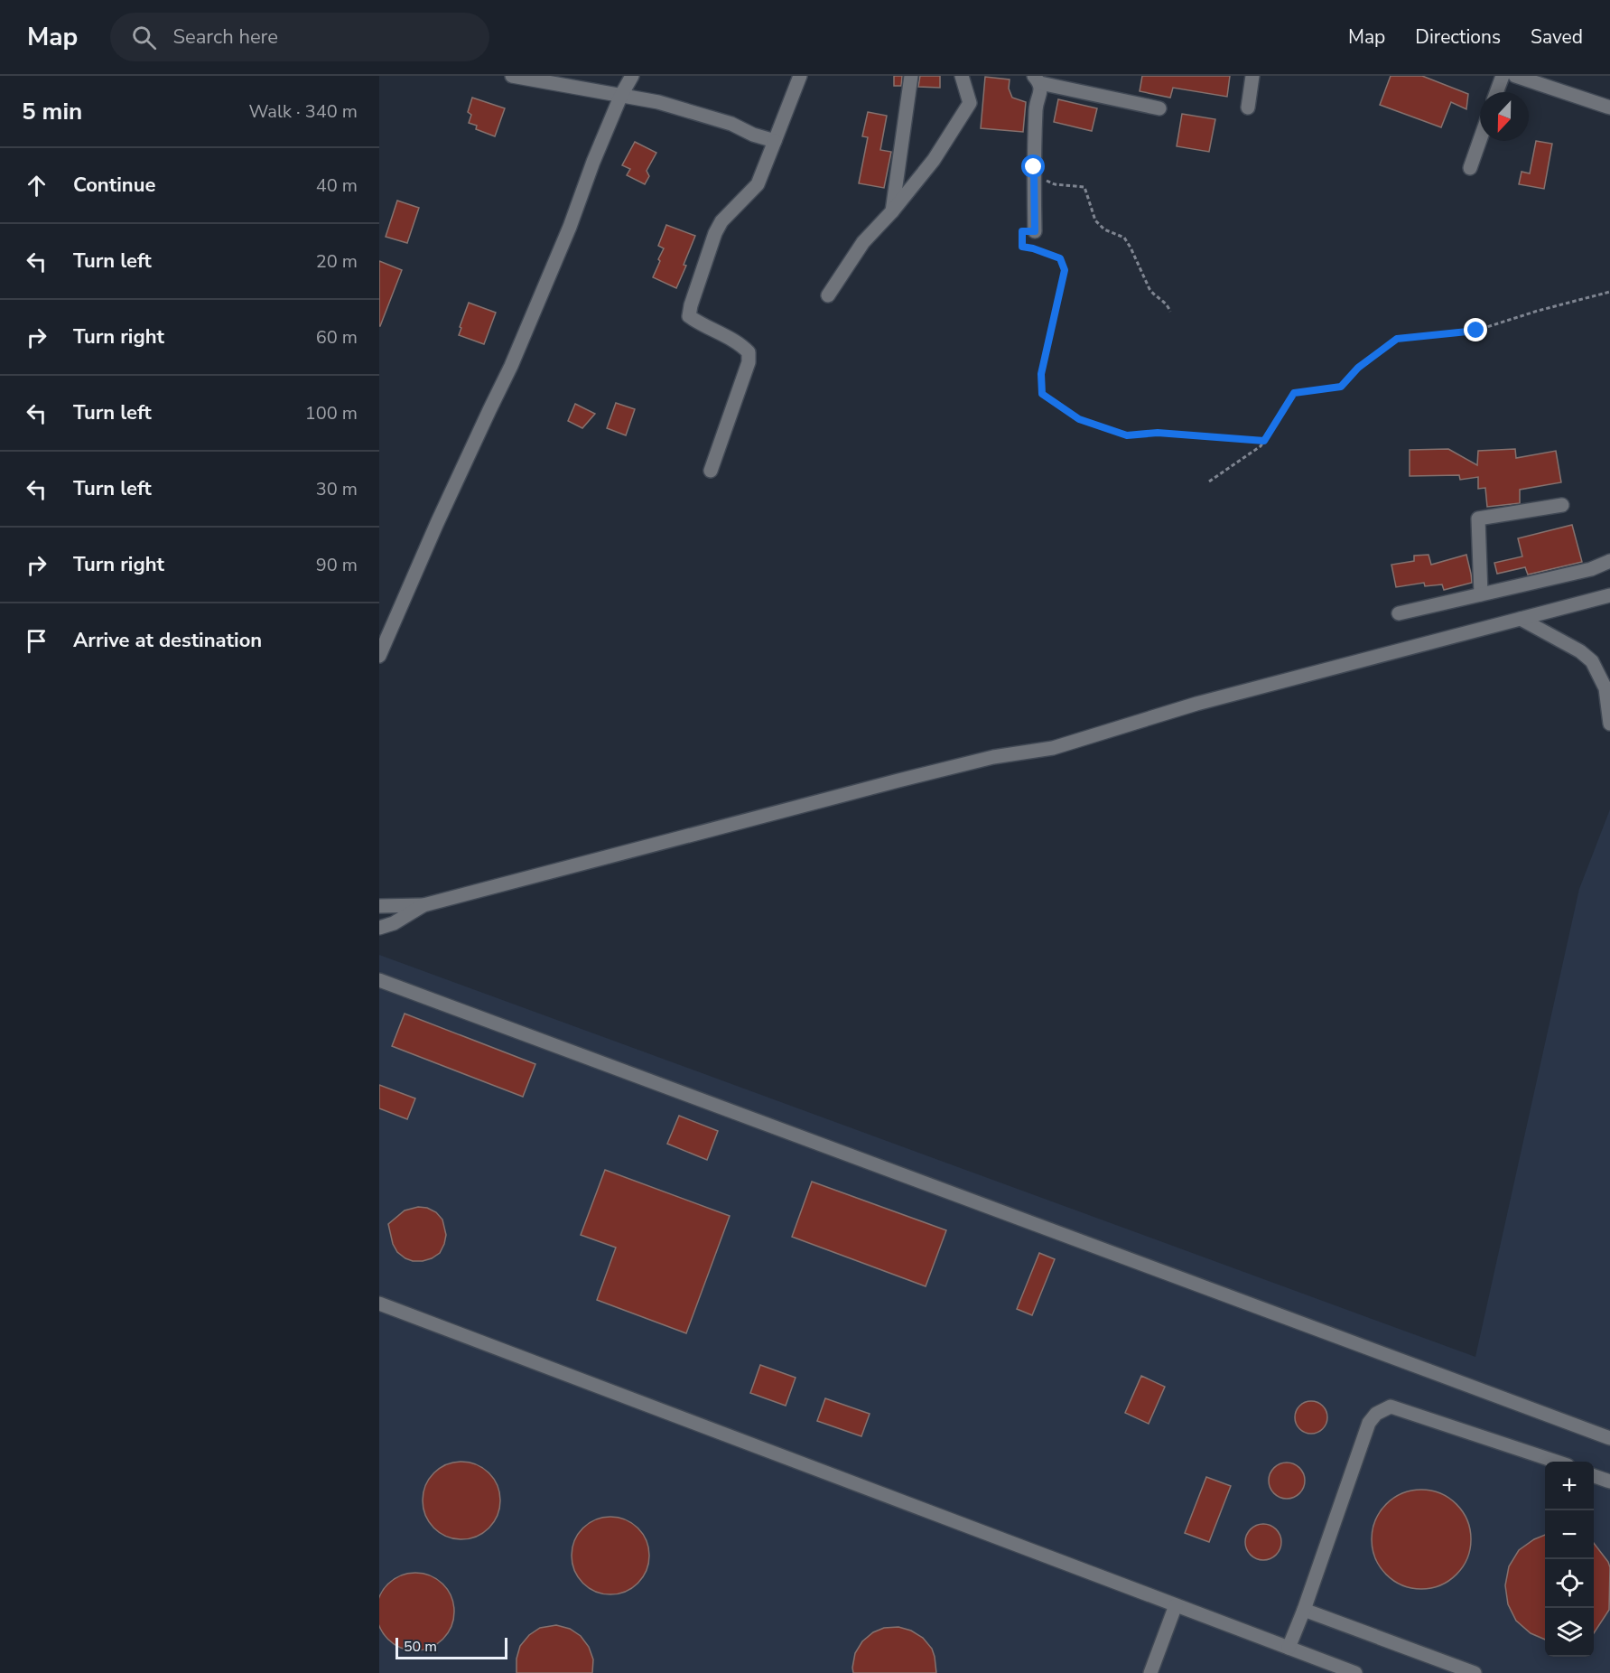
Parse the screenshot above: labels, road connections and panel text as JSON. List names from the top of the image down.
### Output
{
  "scale_bar": "50 m",
  "north": "bottom",
  "page": {
    "header": "Map",
    "search": "Search here",
    "nav": ["Map", "Directions", "Saved"],
    "heading": ["5 min", "Walk · 340 m"],
    "list": [
      ["Continue", "40 m"],
      ["Turn left", "20 m"],
      ["Turn right", "60 m"],
      ["Turn left", "100 m"],
      ["Turn left", "30 m"],
      ["Turn right", "90 m"],
      "Arrive at destination"
    ],
    "map_buttons": ["+", "−"],
    "scale": "50 m"
  }
}
